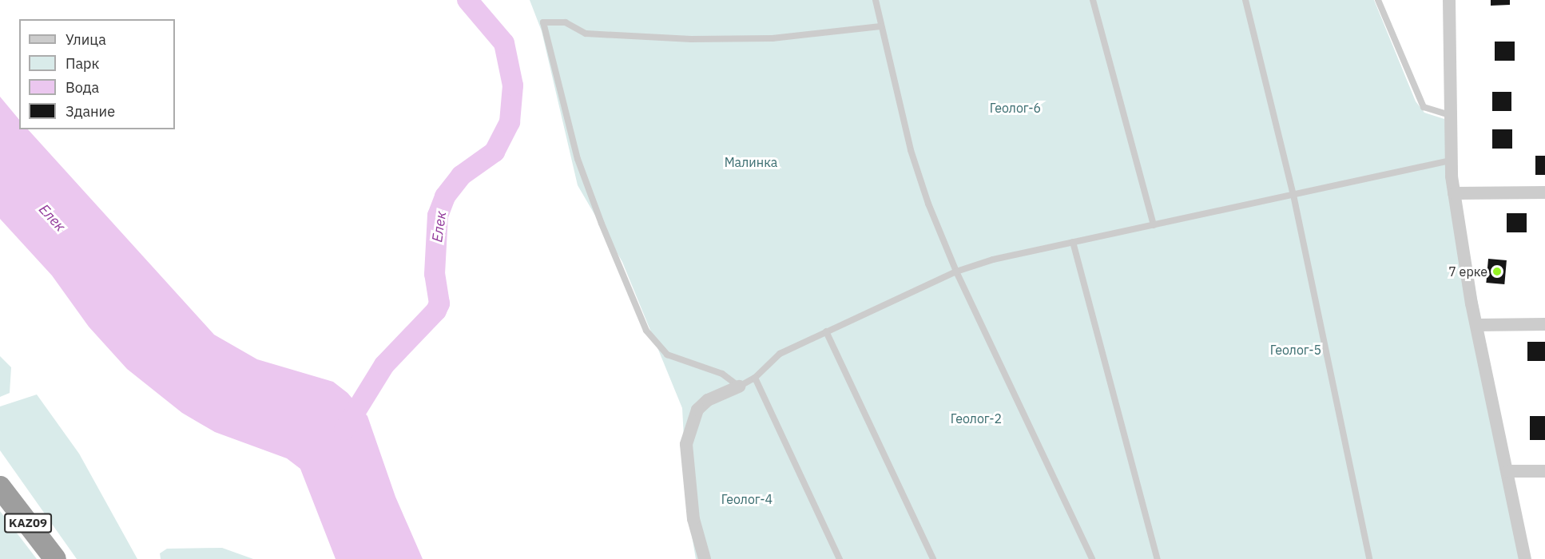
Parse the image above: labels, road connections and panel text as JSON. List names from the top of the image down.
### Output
{
  "streets": {
    "highway": ["KAZ09"]
  },
  "water": ["Елек"],
  "parks": [
    "Геолог-6",
    "Малинка",
    "Геолог-5",
    "Геолог-2",
    "Геолог-4"
  ],
  "places": ["7 ерке"],
  "legend": [
    "Улица",
    "Парк",
    "Вода",
    "Здание"
  ]
}
